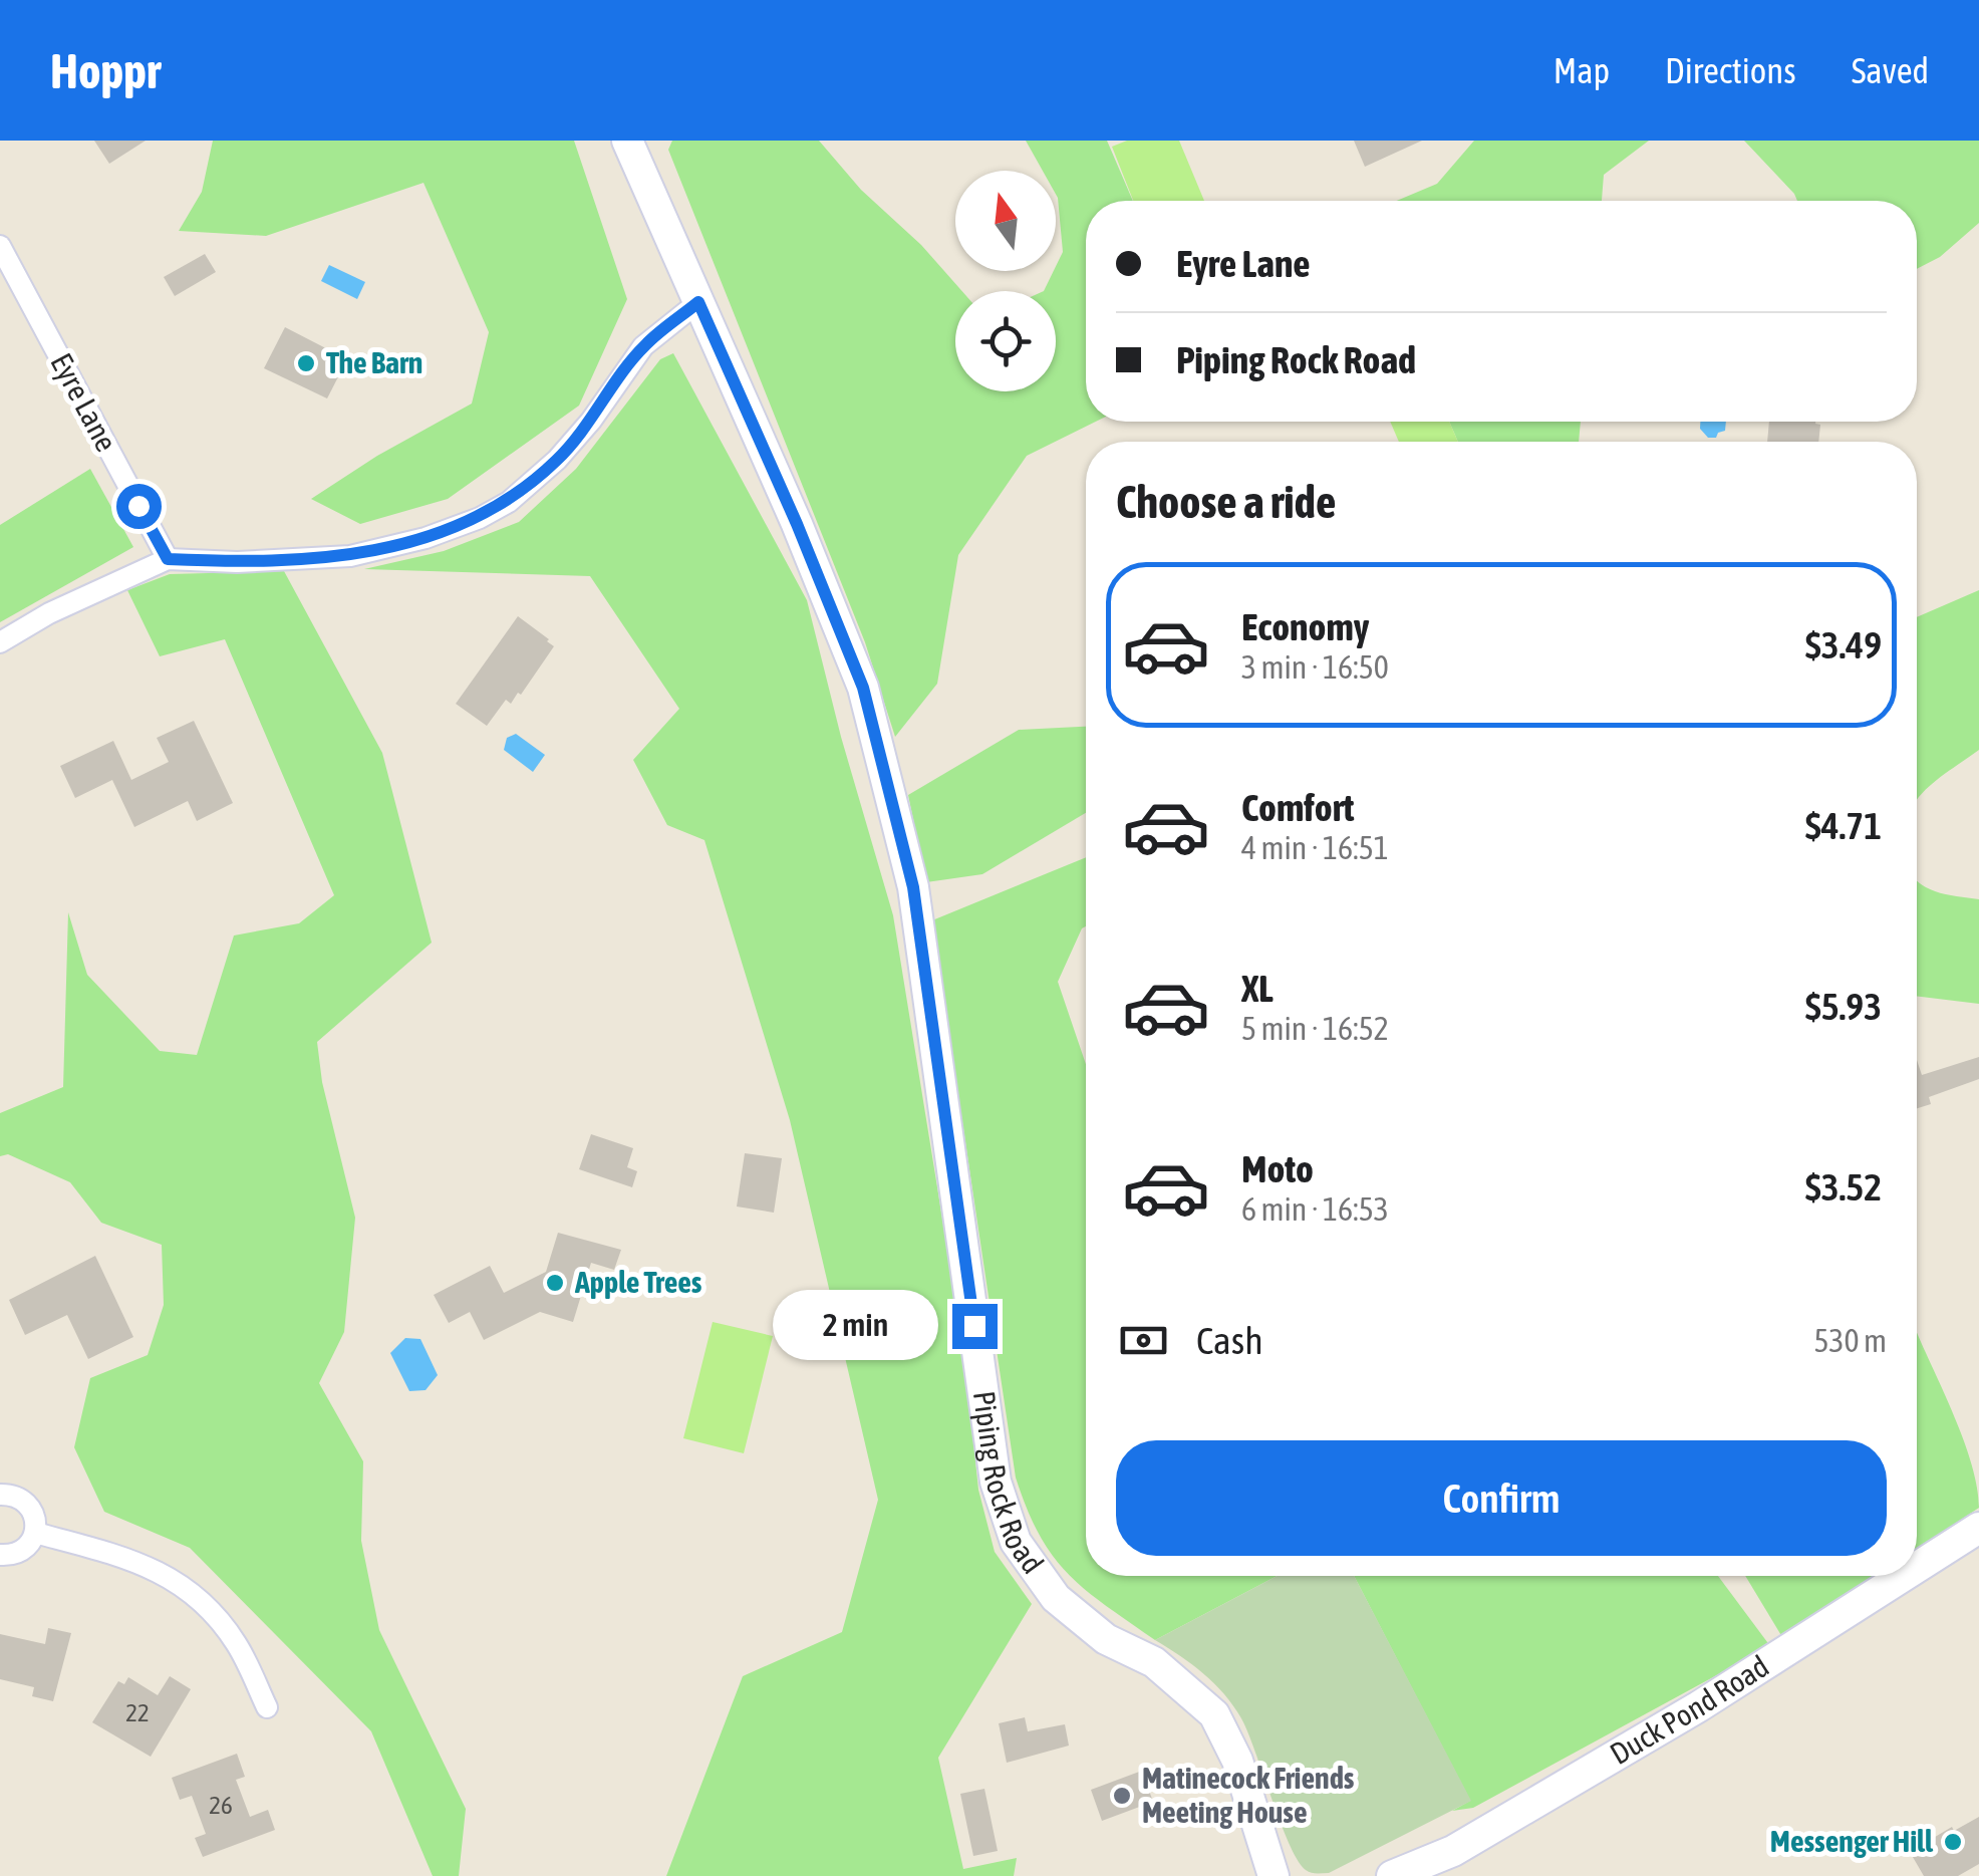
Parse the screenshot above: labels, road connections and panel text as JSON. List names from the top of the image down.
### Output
{
  "streets": {
    "street": ["Eyre Lane", "Piping Rock Road", "Duck Pond Road"]
  },
  "places": [
    "The Barn",
    "Apple Trees",
    "Matinecock Friends Meeting House",
    "Messenger Hill"
  ],
  "house_numbers": ["22", "26"],
  "north": "top",
  "page": {
    "header": "Hoppr",
    "nav": ["Map", "Directions", "Saved"],
    "banner": ["Eyre Lane", "Piping Rock Road"],
    "heading": "Choose a ride",
    "list": [
      {
        "name": "Economy",
        "note": "3 min · 16:50",
        "value": "$3.49"
      },
      {
        "name": "Comfort",
        "note": "4 min · 16:51",
        "value": "$4.71"
      },
      {
        "name": "XL",
        "note": "5 min · 16:52",
        "value": "$5.93"
      },
      {
        "name": "Moto",
        "note": "6 min · 16:53",
        "value": "$3.52"
      }
    ],
    "pay": ["Cash", "530 m"],
    "bubble": "2 min",
    "buttons": "Confirm"
  }
}
